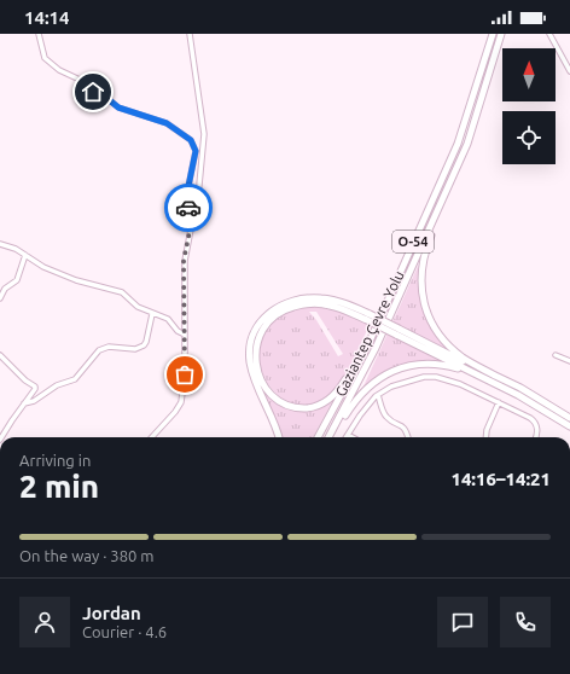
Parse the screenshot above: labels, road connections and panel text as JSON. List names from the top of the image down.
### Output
{
  "streets": {
    "highway": ["O-54", "Gaziantep Çevre Yolu"]
  },
  "north": "top",
  "page": {
    "status": "14:14",
    "heading": ["2 min", "Arriving in", "14:16–14:21"],
    "panel": ["Jordan", "Courier · 4.6"],
    "bar": "On the way · 380 m"
  }
}
